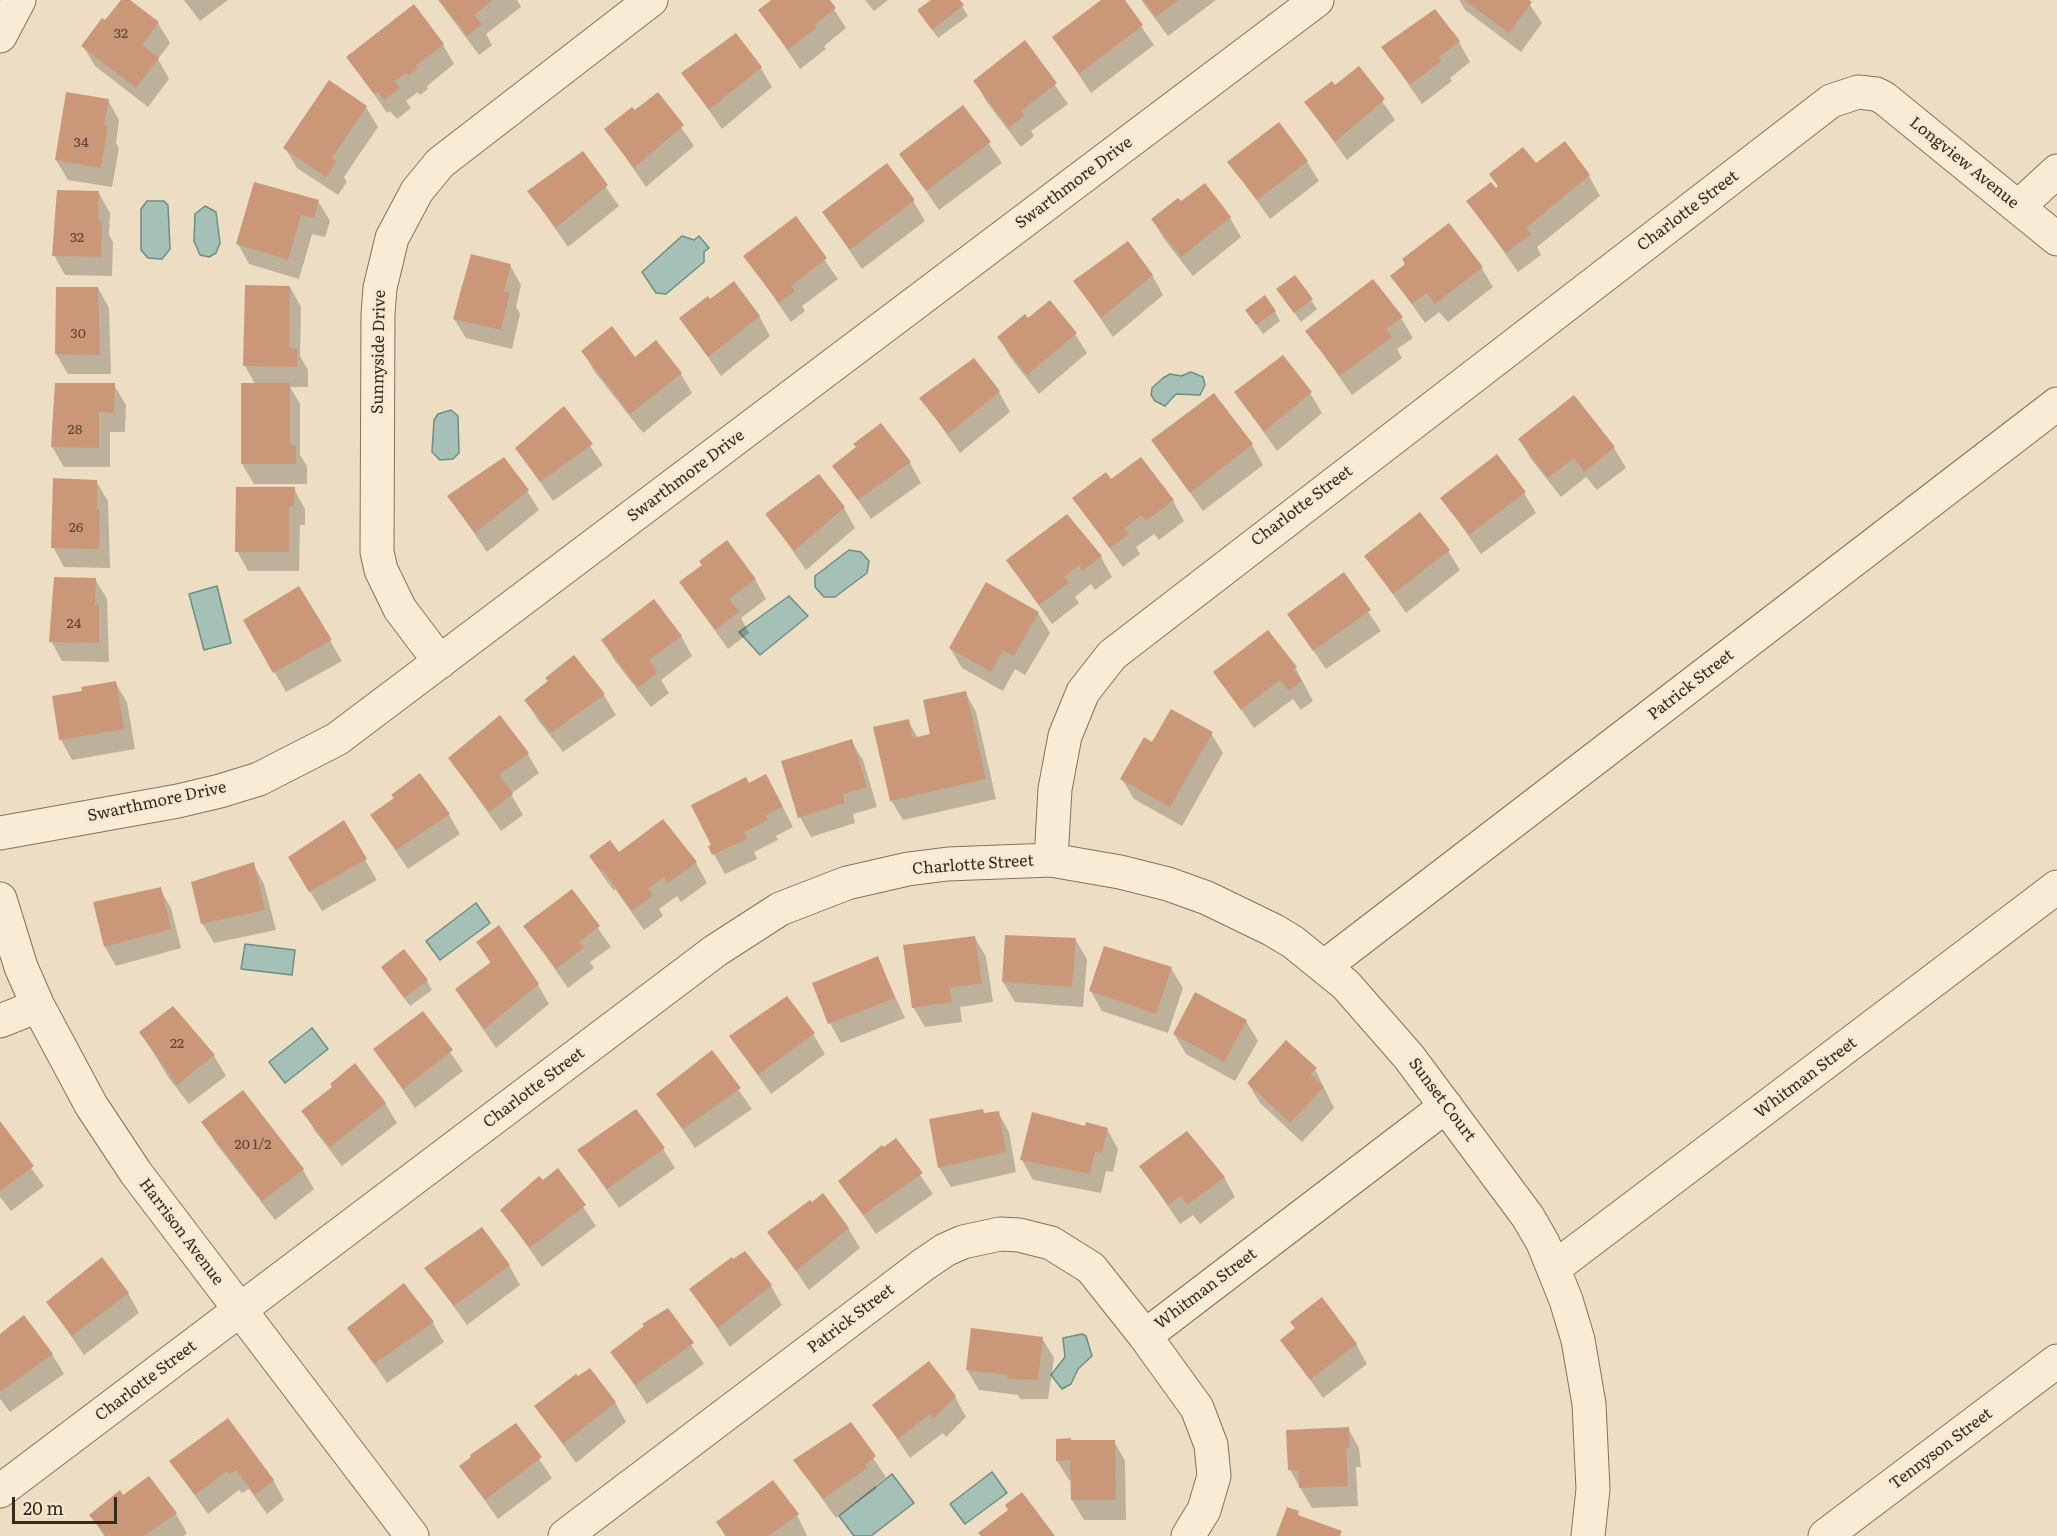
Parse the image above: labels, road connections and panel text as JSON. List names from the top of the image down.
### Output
{
  "streets": {
    "street": [
      "Longview Avenue",
      "Swarthmore Drive",
      "Charlotte Street",
      "Sunnyside Drive",
      "Patrick Street",
      "Whitman Street",
      "Sunset Court",
      "Harrison Avenue",
      "Tennyson Street"
    ]
  },
  "crossings": [
    ["Longview Avenue", "Charlotte Street"],
    ["Swarthmore Drive", "Sunnyside Drive"],
    ["Charlotte Street", "Sunset Court"],
    ["Charlotte Street", "Harrison Avenue"],
    ["Patrick Street", "Whitman Street"],
    ["Patrick Street", "Sunset Court"],
    ["Whitman Street", "Sunset Court"]
  ],
  "house_numbers": [
    "32",
    "34",
    "32",
    "30",
    "28",
    "26",
    "24",
    "22",
    "20 1/2"
  ],
  "scale_bar": "20 m"
}
